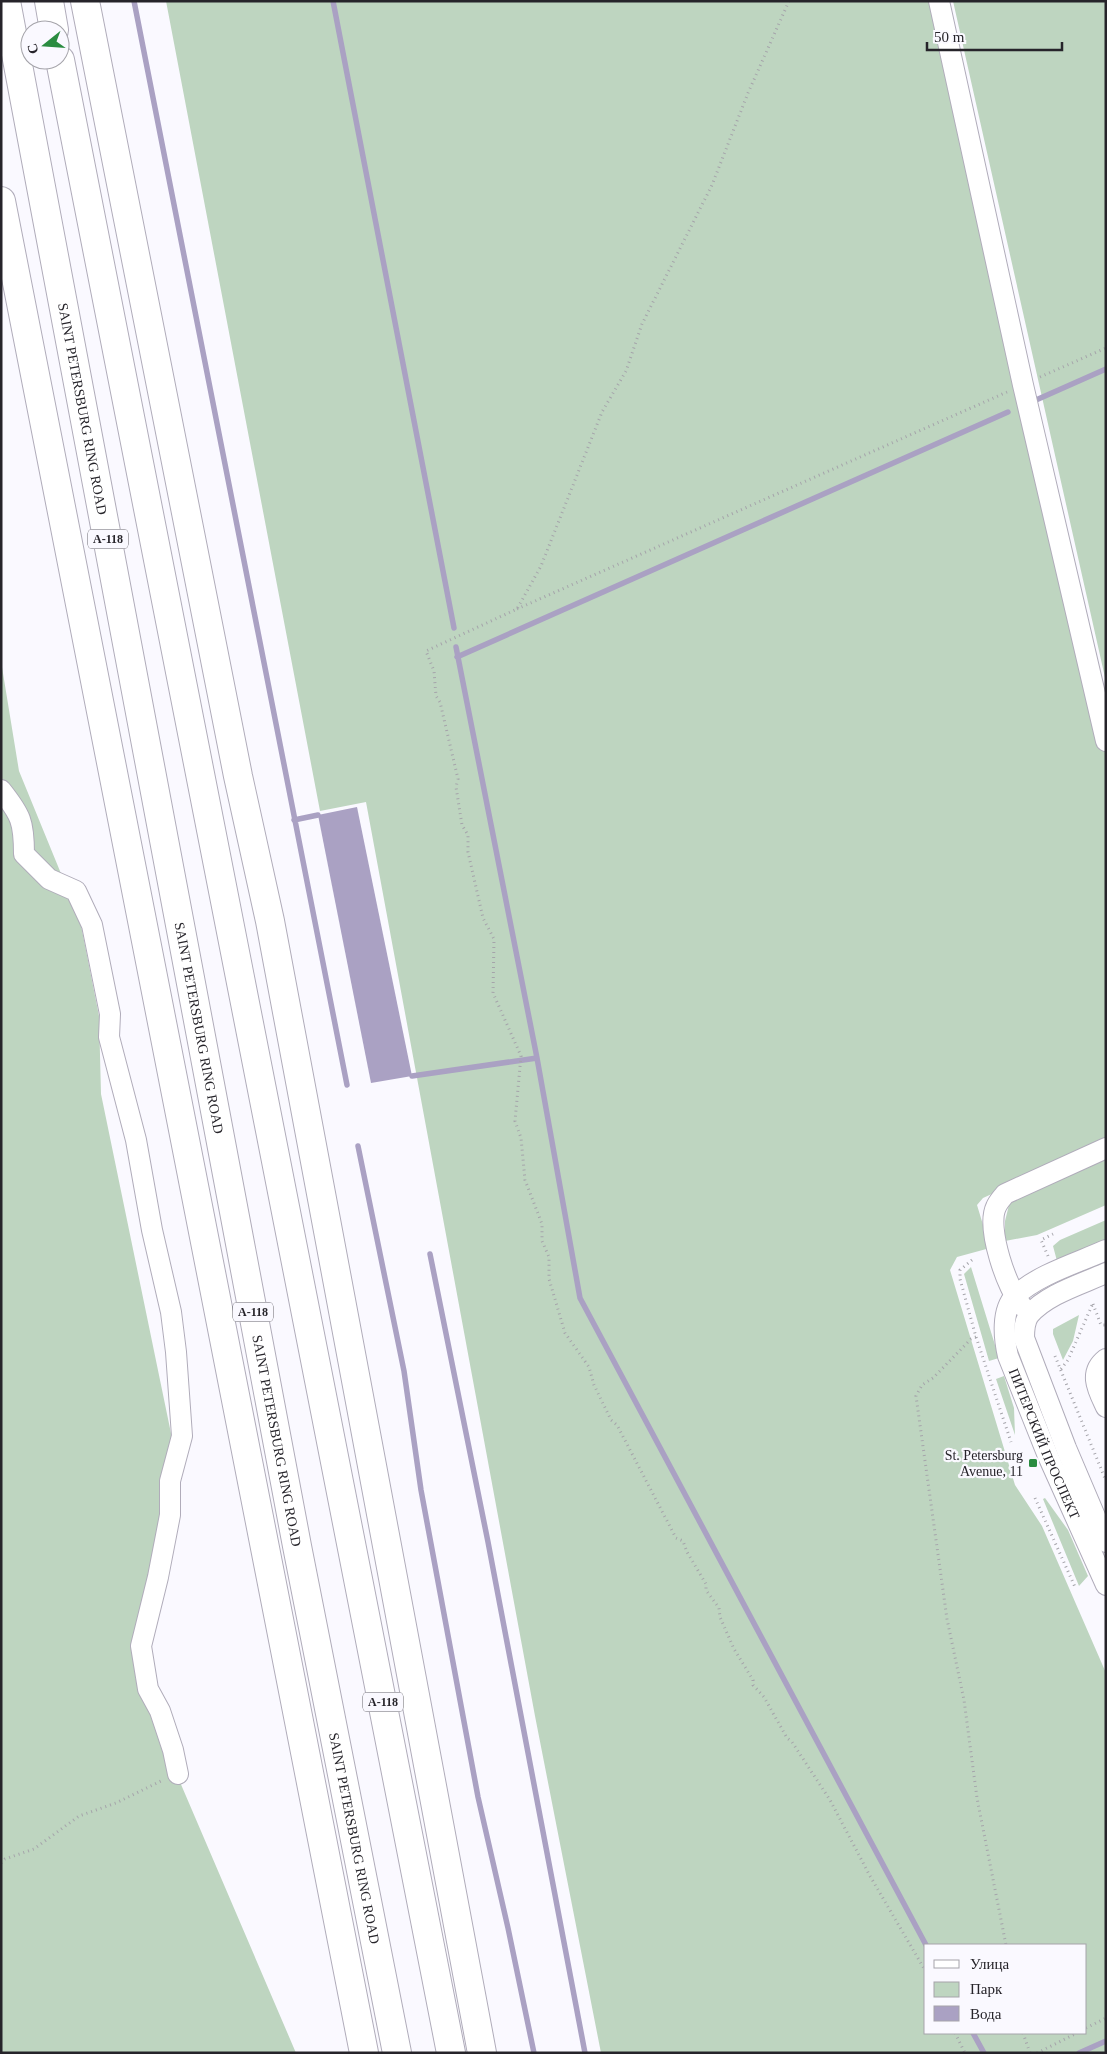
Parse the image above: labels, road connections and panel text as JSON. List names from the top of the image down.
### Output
{
  "streets": {
    "highway": ["SAINT PETERSBURG RING ROAD", "А-118"],
    "street": ["ПИТЕРСКИЙ ПРОСПЕКТ"]
  },
  "places": {
    "transit": ["St. Petersburg Avenue, 11"]
  },
  "legend": ["Улица", "Парк", "Вода"],
  "scale_bar": "50 m",
  "north": "left"
}
